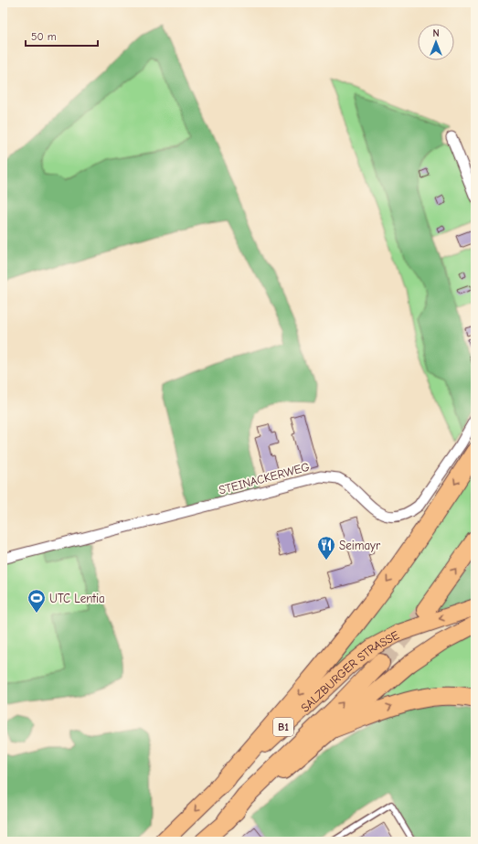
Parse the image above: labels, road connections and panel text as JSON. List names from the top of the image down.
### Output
{
  "streets": {
    "main road": ["SALZBURGER STRASSE", "B1"],
    "street": ["STEINACKERWEG"]
  },
  "places": {
    "restaurant": ["Seimayr"],
    "sports": ["UTC Lentia"]
  },
  "scale_bar": "50 m",
  "north": "top"
}
